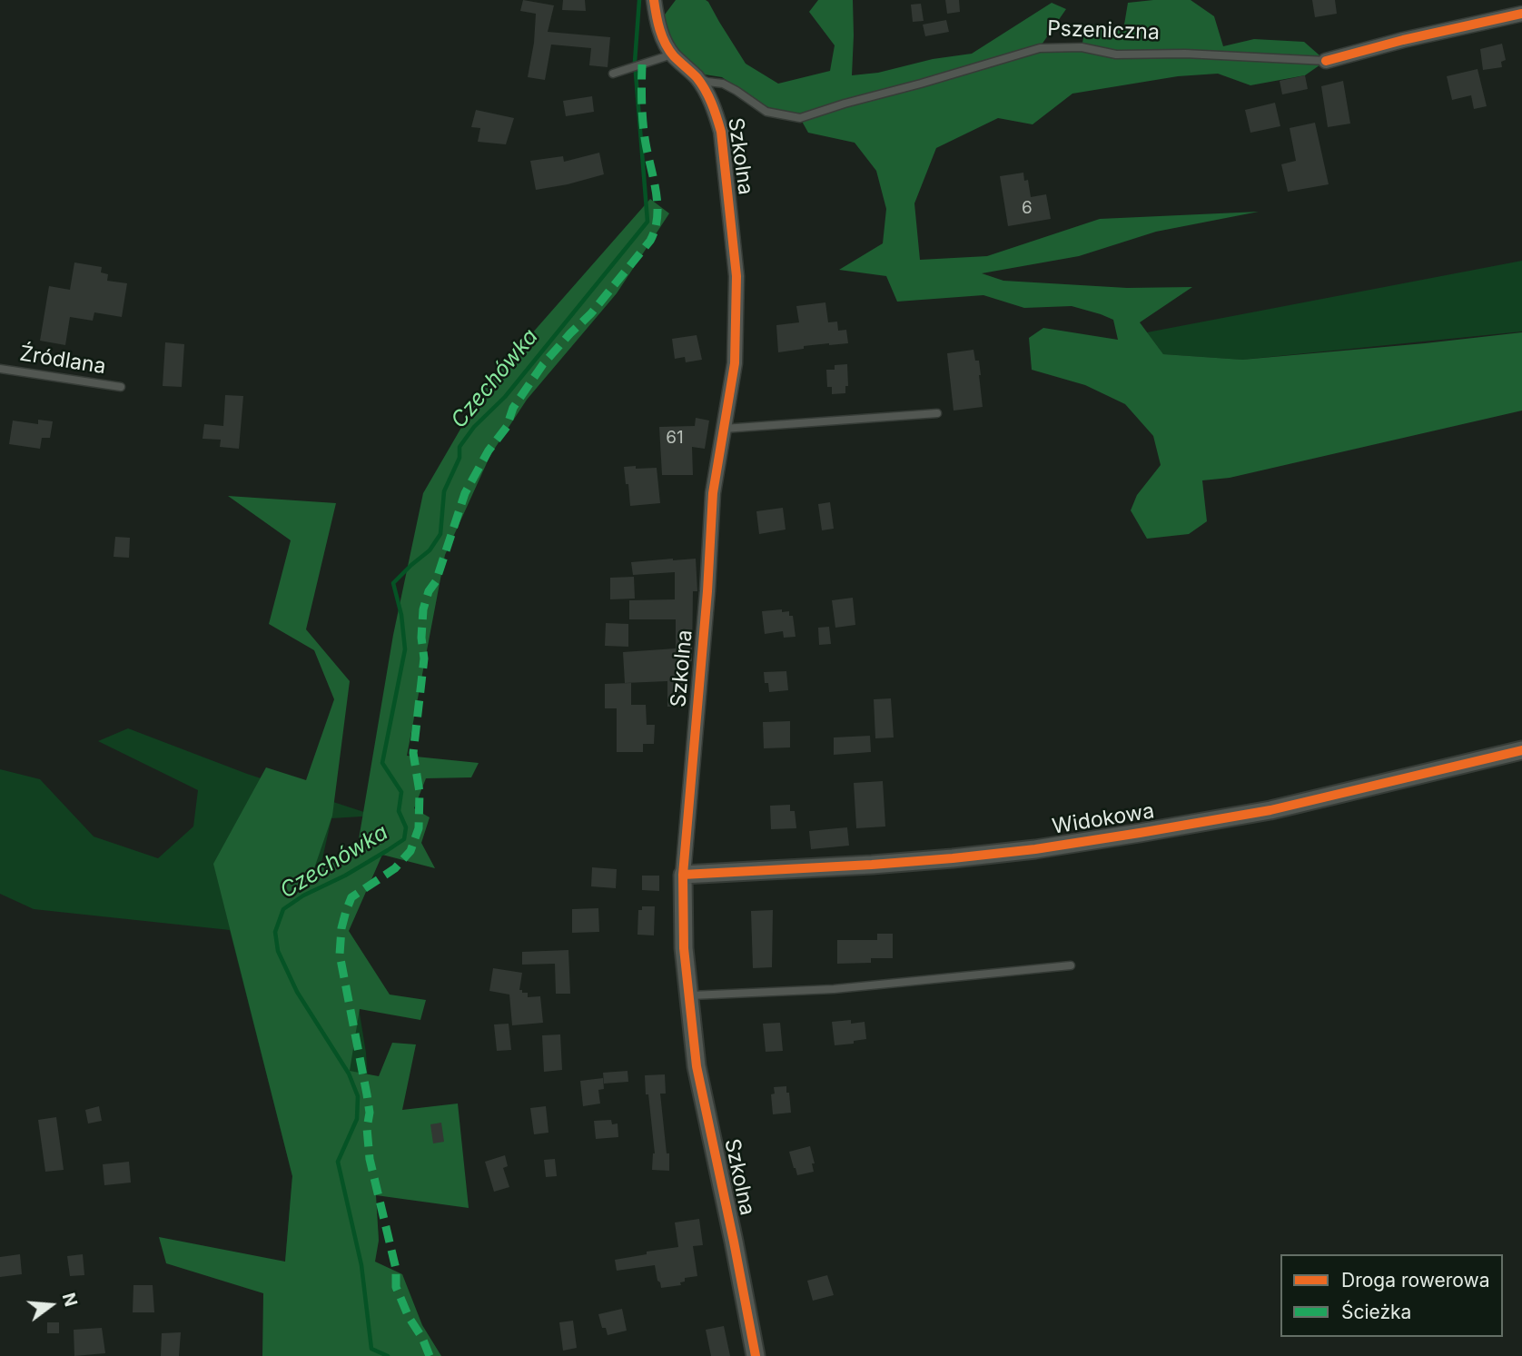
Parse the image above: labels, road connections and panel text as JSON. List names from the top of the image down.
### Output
{
  "streets": {
    "street": ["Pszeniczna", "Szkolna", "Widokowa"],
    "lane": ["Źródlana"]
  },
  "crossings": [
    ["Pszeniczna", "Szkolna"],
    ["Szkolna", "Widokowa"]
  ],
  "water": ["Czechówka"],
  "house_numbers": ["6", "61"],
  "legend": ["Droga rowerowa", "Ścieżka"],
  "north": "right"
}
